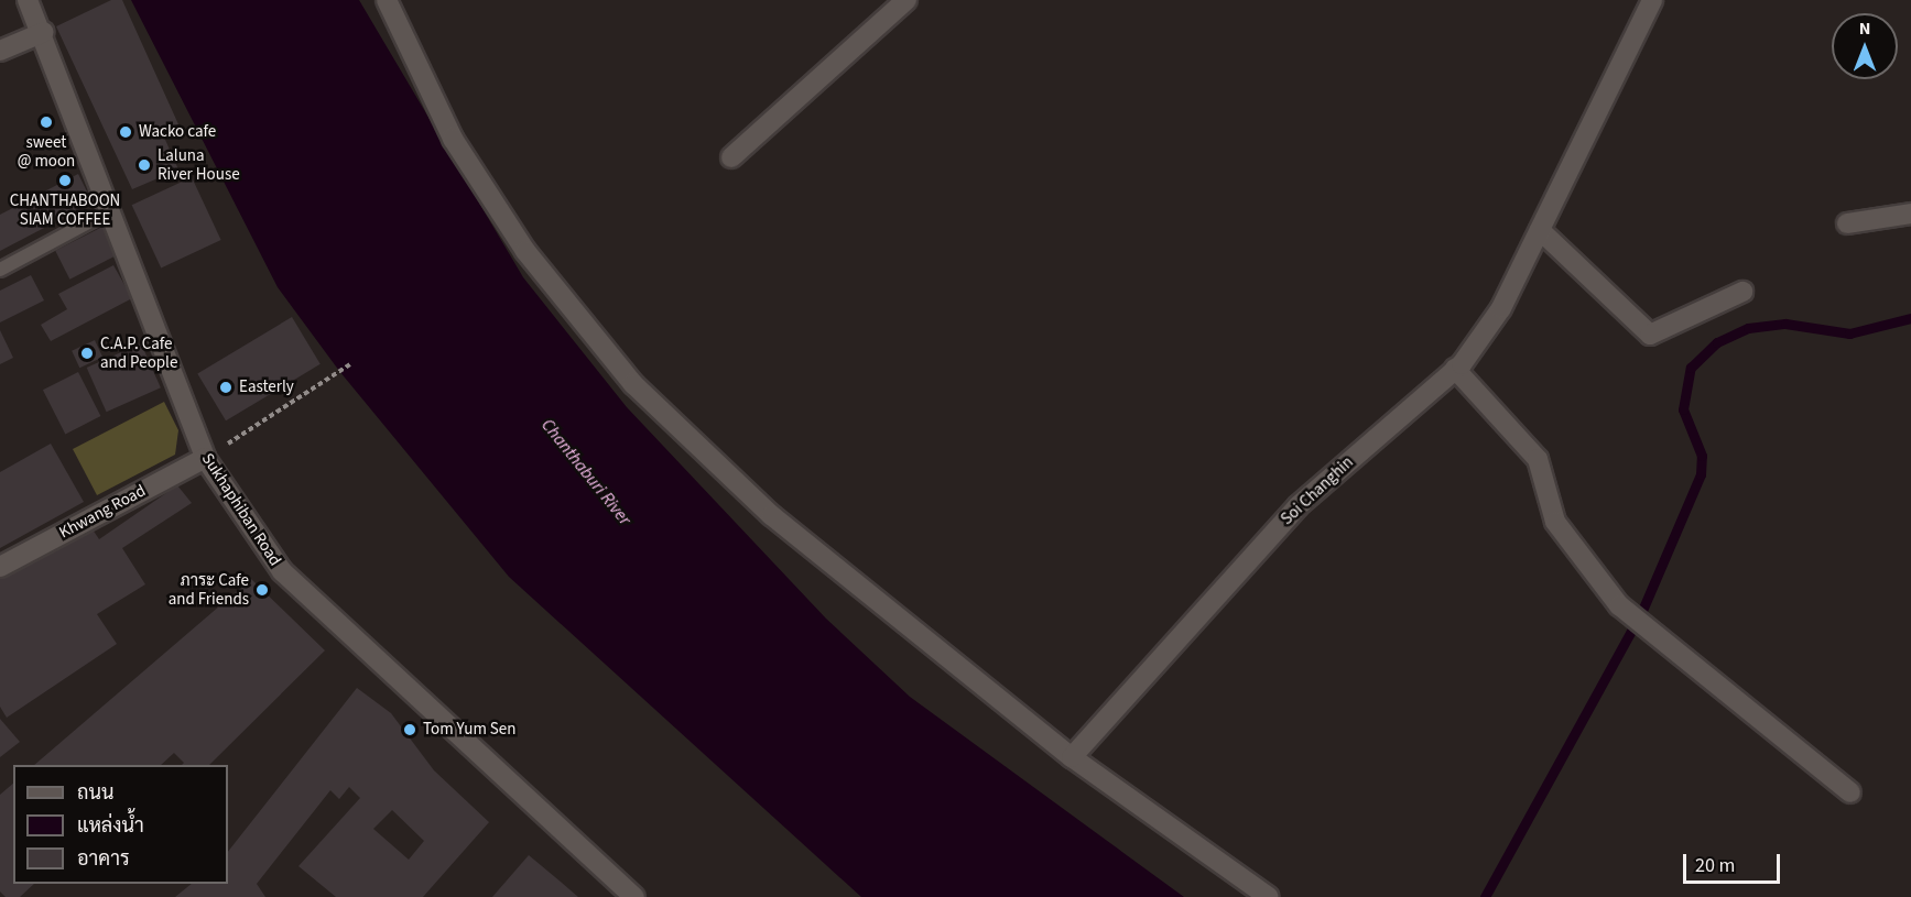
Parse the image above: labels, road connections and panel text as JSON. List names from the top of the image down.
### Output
{
  "streets": {
    "street": ["Soi Changhin", "Sukhaphiban Road", "Khwang Road"]
  },
  "crossings": [
    ["Sukhaphiban Road", "Khwang Road"]
  ],
  "water": ["Chanthaburi River"],
  "places": [
    "sweet @ moon",
    "Wacko cafe",
    "Laluna River House",
    "CHANTHABOON SIAM COFFEE",
    "C.A.P. Cafe and People",
    "Easterly",
    "ภาระ Cafe and Friends",
    "Tom Yum Sen"
  ],
  "legend": ["ถนน", "แหล่งน้ำ", "อาคาร"],
  "scale_bar": "20 m",
  "north": "top"
}
